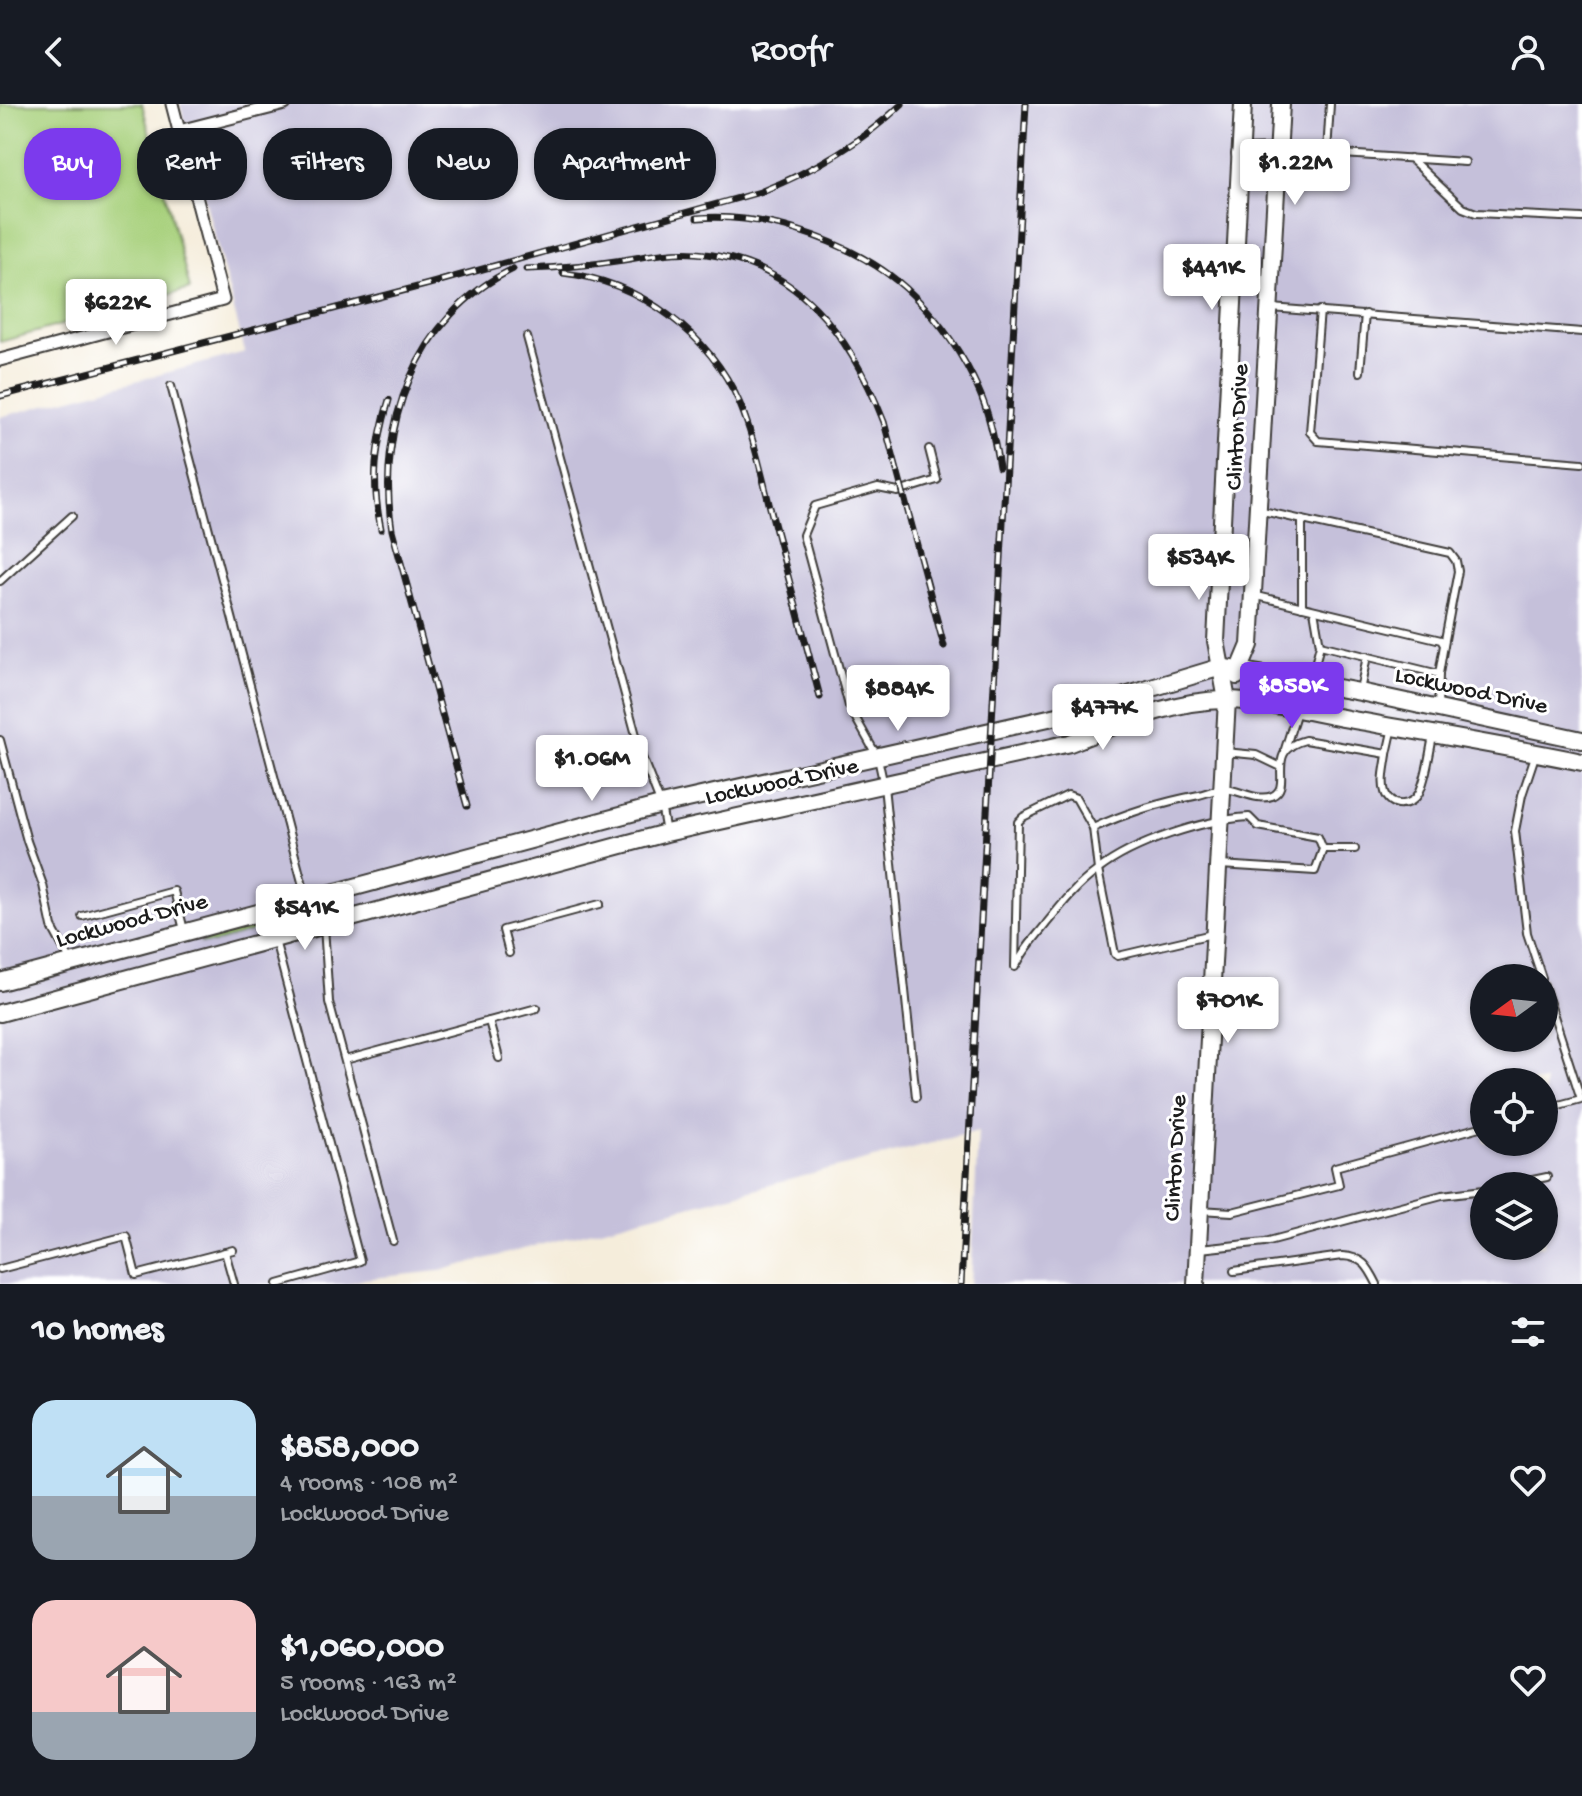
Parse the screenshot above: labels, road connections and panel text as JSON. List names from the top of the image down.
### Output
{
  "streets": {
    "main road": ["Clinton Drive", "Lockwood Drive"]
  },
  "crossings": [
    ["Clinton Drive", "Lockwood Drive"]
  ],
  "north": "left",
  "page": {
    "header": "Roofr",
    "chip": [
      "Buy",
      "Rent",
      "Filters",
      "New",
      "Apartment"
    ],
    "price": [
      "$1.22M",
      "$441K",
      "$622K",
      "$534K",
      "$858K",
      "$884K",
      "$477K",
      "$1.06M",
      "$541K",
      "$701K"
    ],
    "heading": "10 homes",
    "list": [
      {
        "name": "$858,000",
        "note": "4 rooms · 108 m² · Lockwood Drive"
      },
      {
        "name": "$1,060,000",
        "note": "5 rooms · 163 m² · Lockwood Drive"
      }
    ]
  }
}
